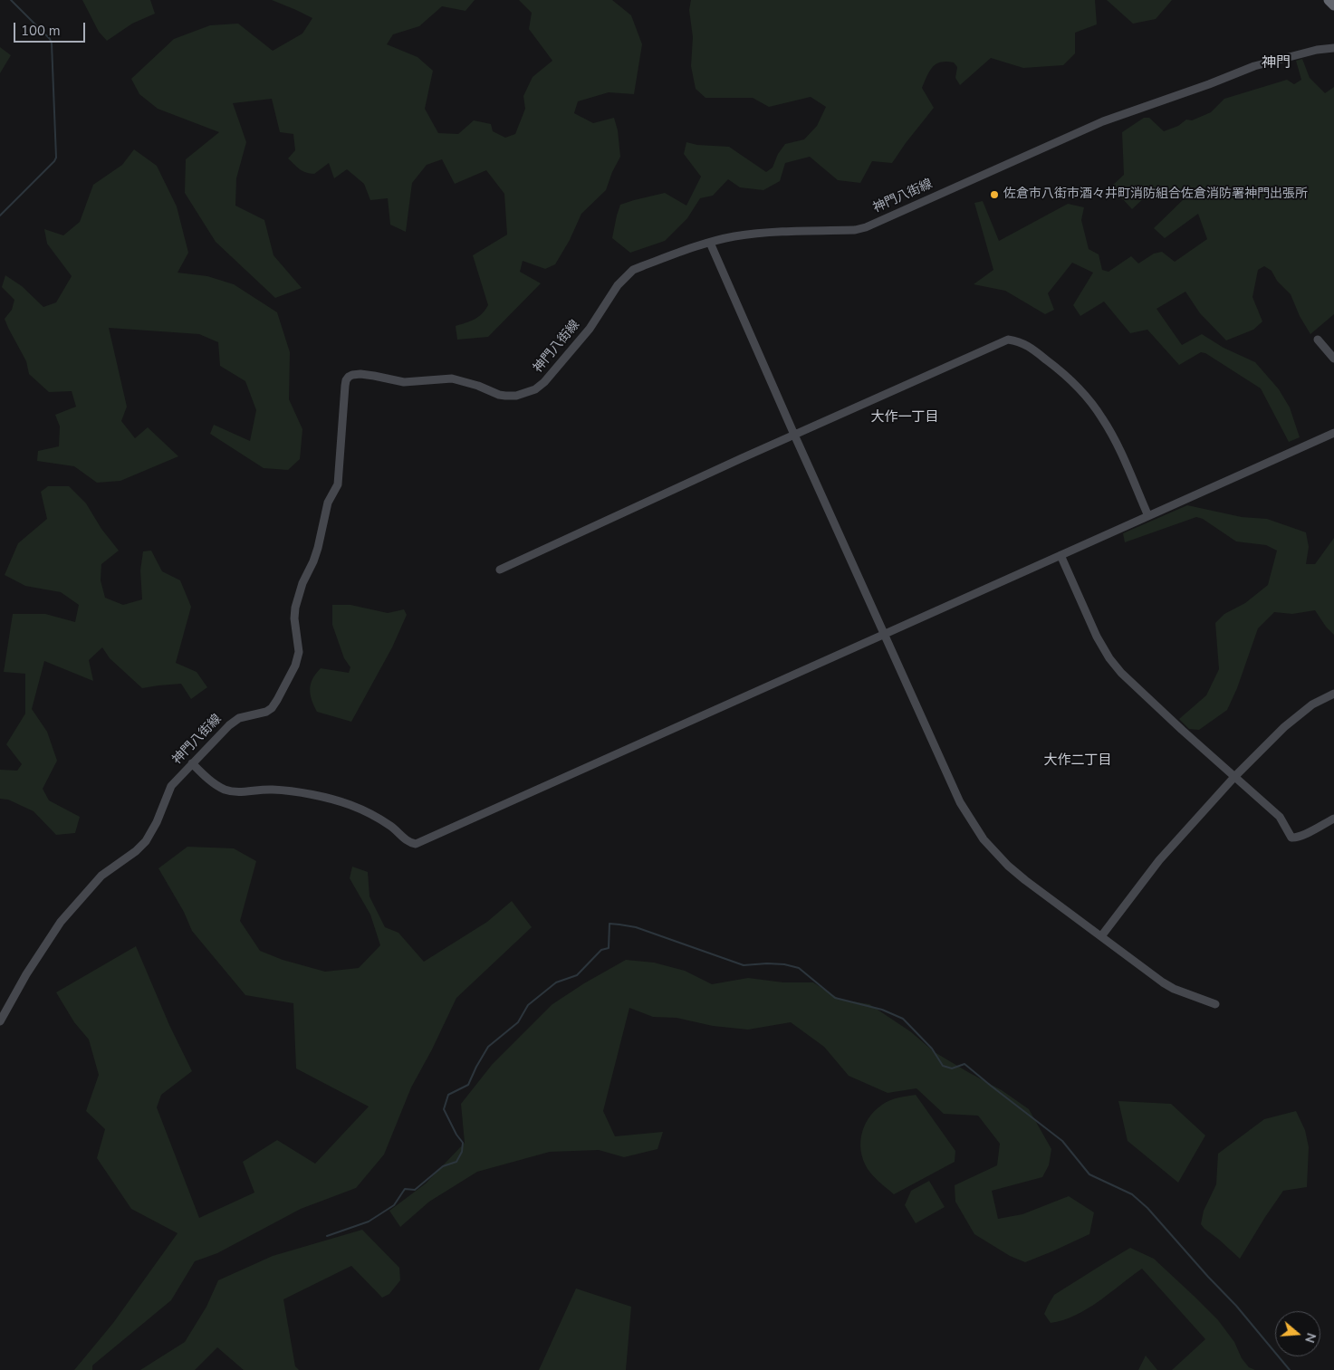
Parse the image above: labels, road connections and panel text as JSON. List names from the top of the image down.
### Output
{
  "streets": {
    "street": ["神門八街線"]
  },
  "districts": ["神門", "大作一丁目", "大作二丁目"],
  "places": ["佐倉市八街市酒々井町消防組合佐倉消防署神門出張所"],
  "scale_bar": "100 m",
  "north": "right"
}
